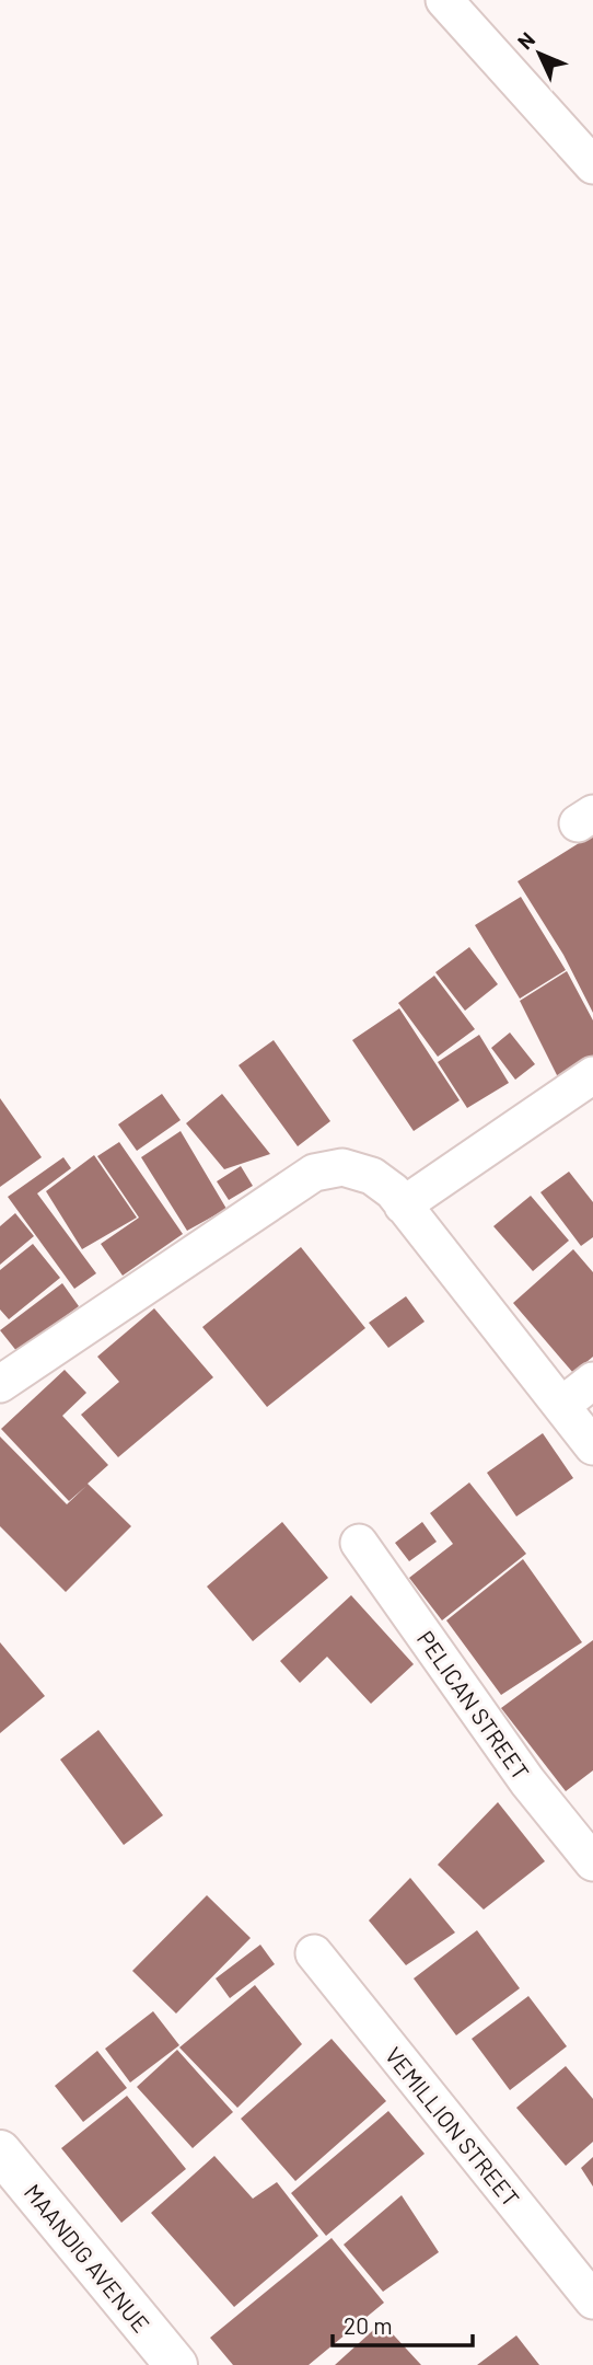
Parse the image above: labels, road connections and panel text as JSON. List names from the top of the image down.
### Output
{
  "streets": {
    "street": ["PELICAN STREET", "VEMILLION STREET", "MAANDIG AVENUE"]
  },
  "scale_bar": "20 m",
  "north": "top left"
}
